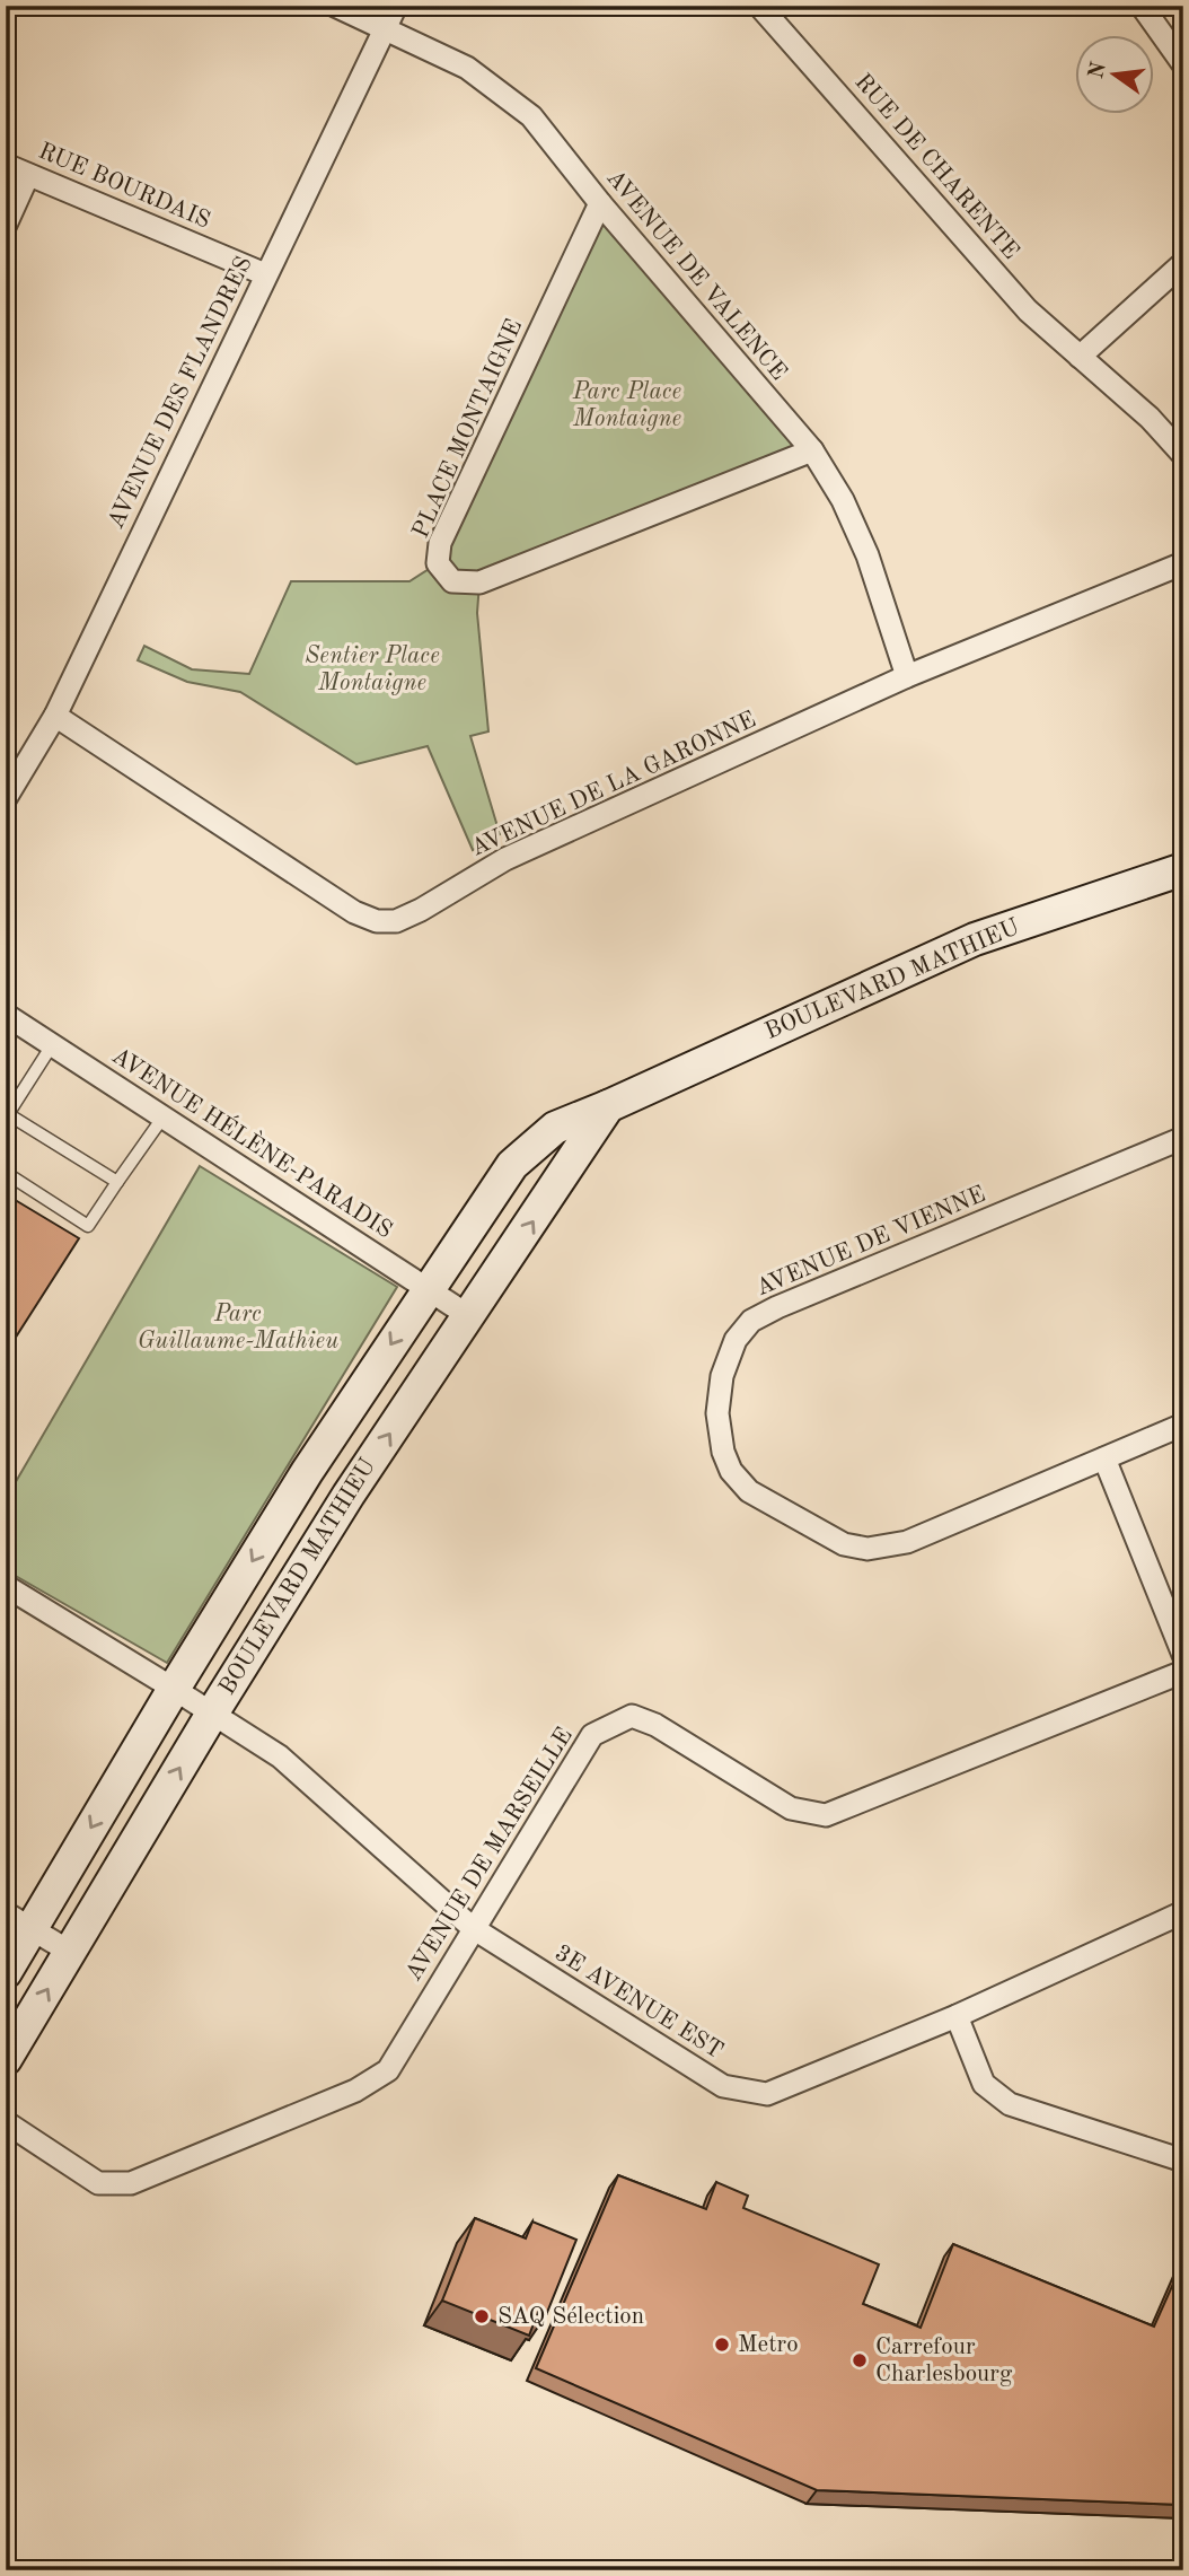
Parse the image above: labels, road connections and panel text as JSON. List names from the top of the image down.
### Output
{
  "streets": {
    "street": [
      "RUE DE CHARENTE",
      "RUE BOURDAIS",
      "AVENUE DE VALENCE",
      "AVENUE DES FLANDRES",
      "PLACE MONTAIGNE",
      "AVENUE DE LA GARONNE",
      "BOULEVARD MATHIEU",
      "AVENUE HÉLÈNE-PARADIS",
      "AVENUE DE VIENNE",
      "AVENUE DE MARSEILLE",
      "3E AVENUE EST"
    ]
  },
  "crossings": [
    ["RUE BOURDAIS", "AVENUE DES FLANDRES"],
    ["AVENUE DE VALENCE", "AVENUE DES FLANDRES"],
    ["AVENUE DE VALENCE", "PLACE MONTAIGNE"],
    ["AVENUE DE VALENCE", "AVENUE DE LA GARONNE"],
    ["AVENUE DES FLANDRES", "AVENUE DE LA GARONNE"],
    ["BOULEVARD MATHIEU", "AVENUE HÉLÈNE-PARADIS"],
    ["BOULEVARD MATHIEU", "3E AVENUE EST"],
    ["AVENUE DE MARSEILLE", "3E AVENUE EST"]
  ],
  "parks": ["Parc Place Montaigne", "Sentier Place Montaigne", "Parc Guillaume-Mathieu"],
  "places": ["SAQ Sélection", "Metro", "Carrefour Charlesbourg"],
  "north": "left"
}
